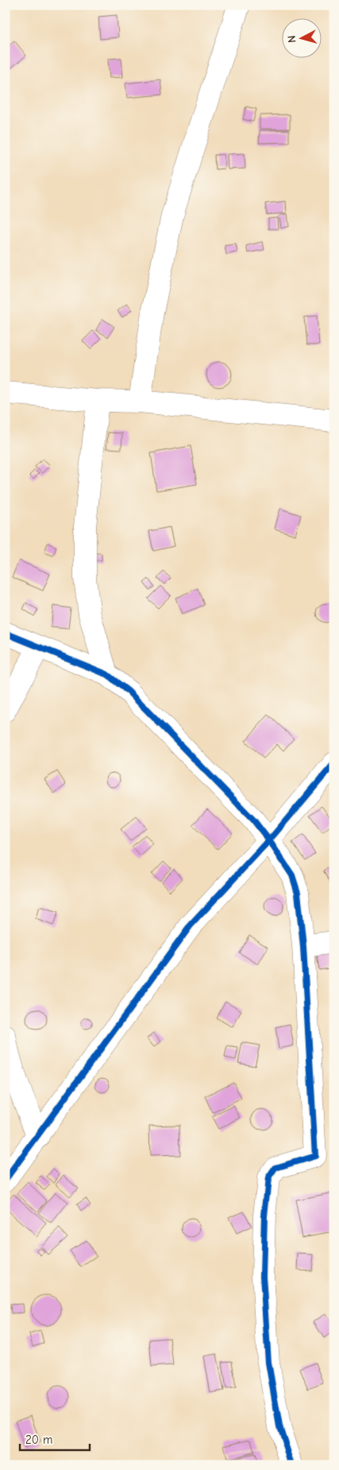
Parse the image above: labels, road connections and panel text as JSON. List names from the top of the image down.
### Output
{
  "scale_bar": "20 m",
  "north": "left"
}
